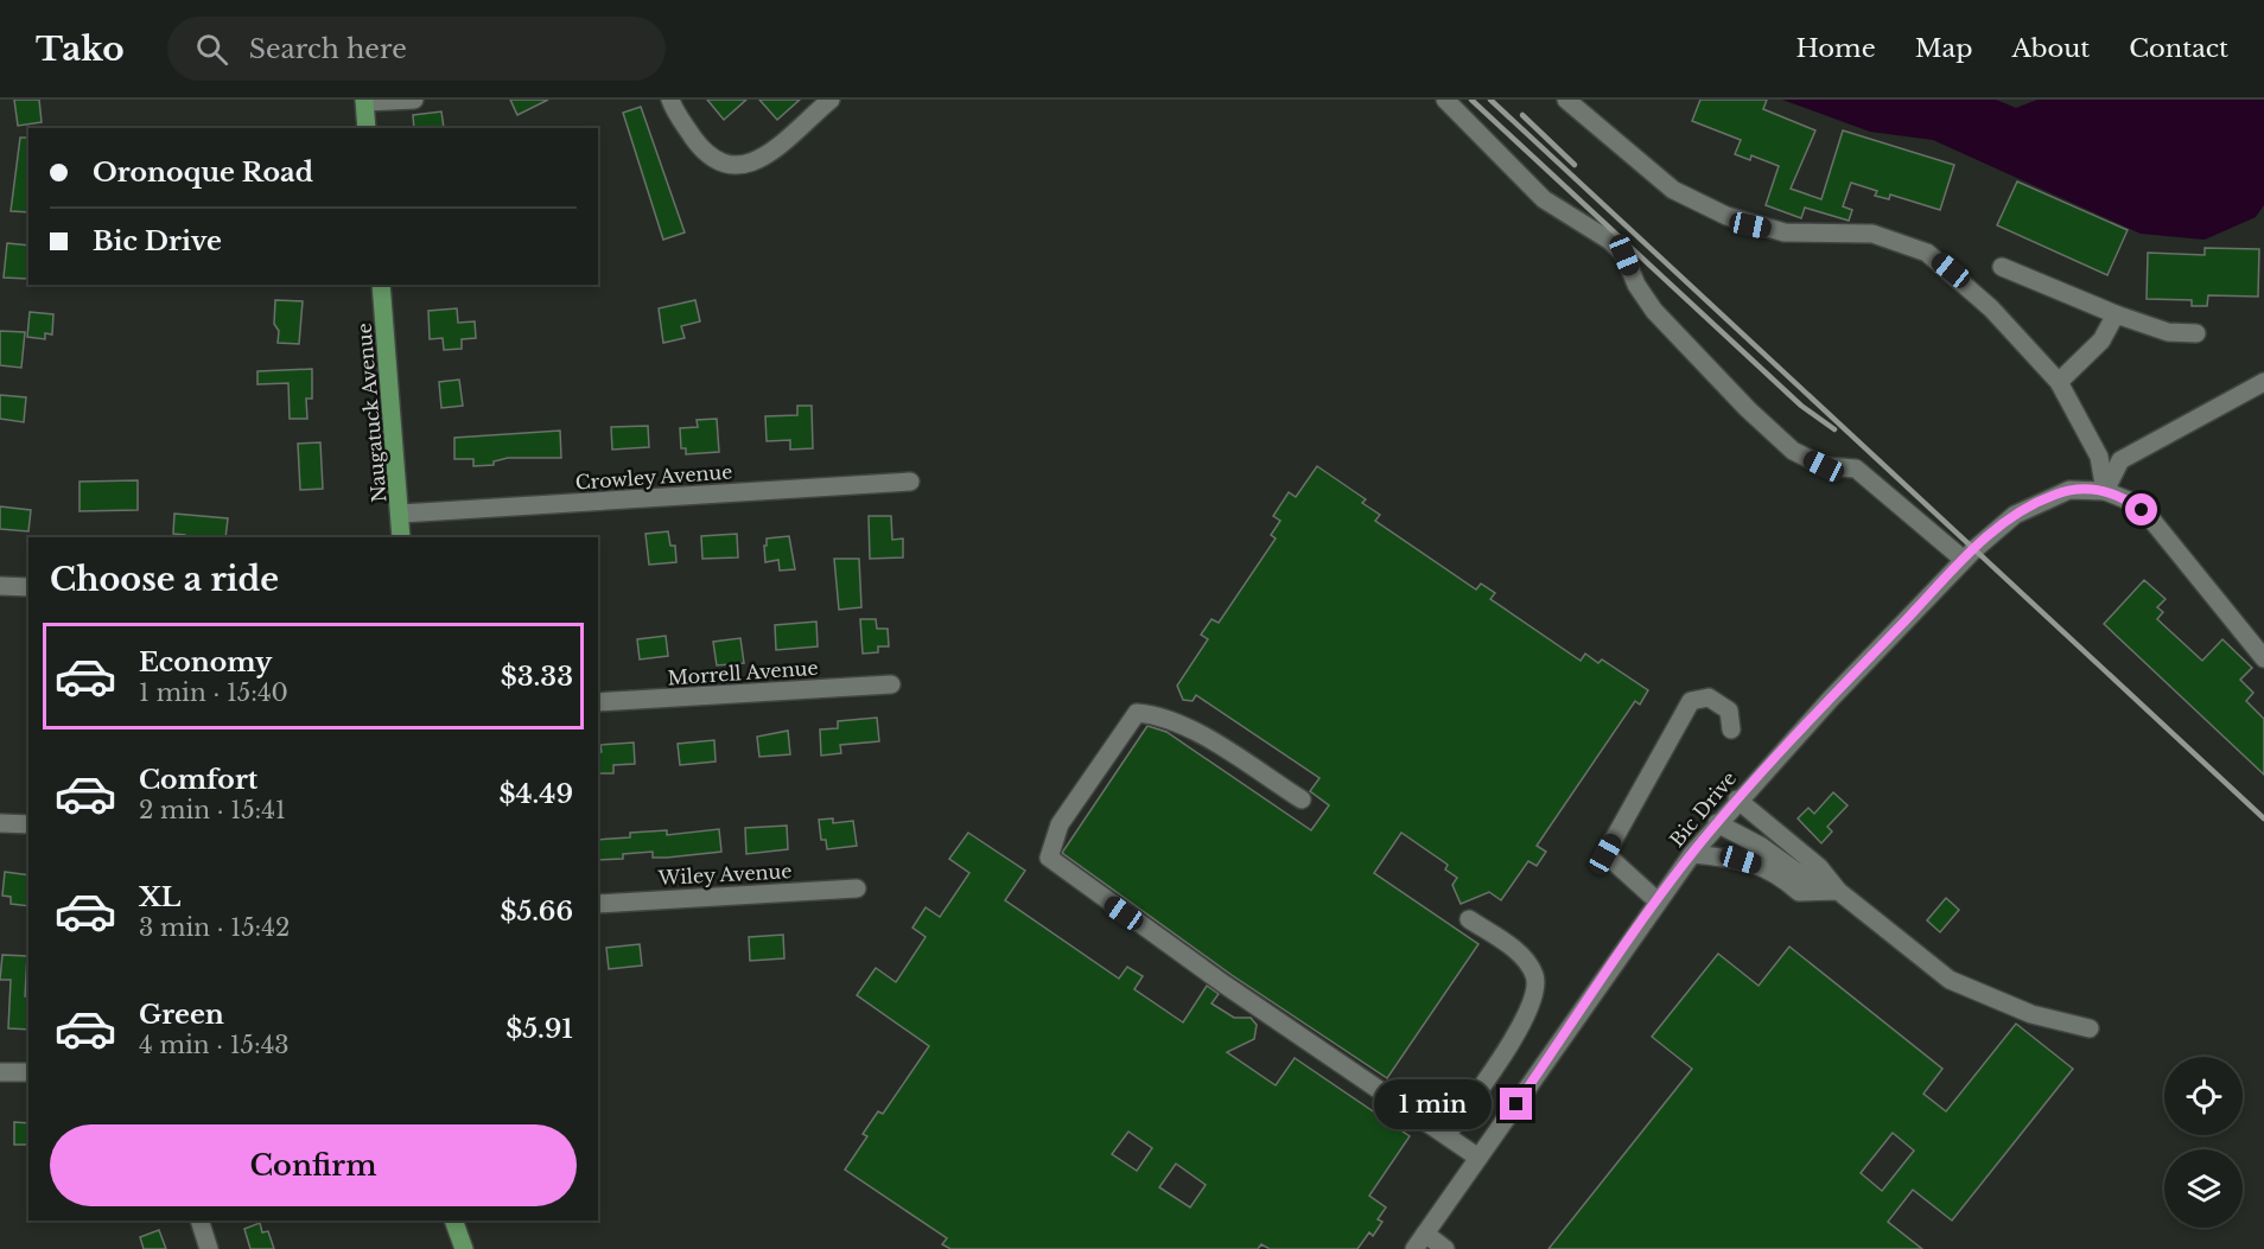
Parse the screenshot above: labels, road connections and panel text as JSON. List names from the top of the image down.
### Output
{
  "streets": {
    "main road": ["Naugatuck Avenue"],
    "street": [
      "Crowley Avenue",
      "Morrell Avenue",
      "Bic Drive",
      "Wiley Avenue"
    ]
  },
  "crossings": [
    ["Naugatuck Avenue", "Crowley Avenue"]
  ],
  "page": {
    "header": "Tako",
    "search": "Search here",
    "nav": [
      "Home",
      "Map",
      "About",
      "Contact"
    ],
    "banner": ["Oronoque Road", "Bic Drive"],
    "heading": "Choose a ride",
    "list": [
      {
        "name": "Economy",
        "note": "1 min · 15:40",
        "value": "$3.33"
      },
      {
        "name": "Comfort",
        "note": "2 min · 15:41",
        "value": "$4.49"
      },
      {
        "name": "XL",
        "note": "3 min · 15:42",
        "value": "$5.66"
      },
      {
        "name": "Green",
        "note": "4 min · 15:43",
        "value": "$5.91"
      }
    ],
    "bubble": "1 min",
    "buttons": "Confirm"
  }
}
